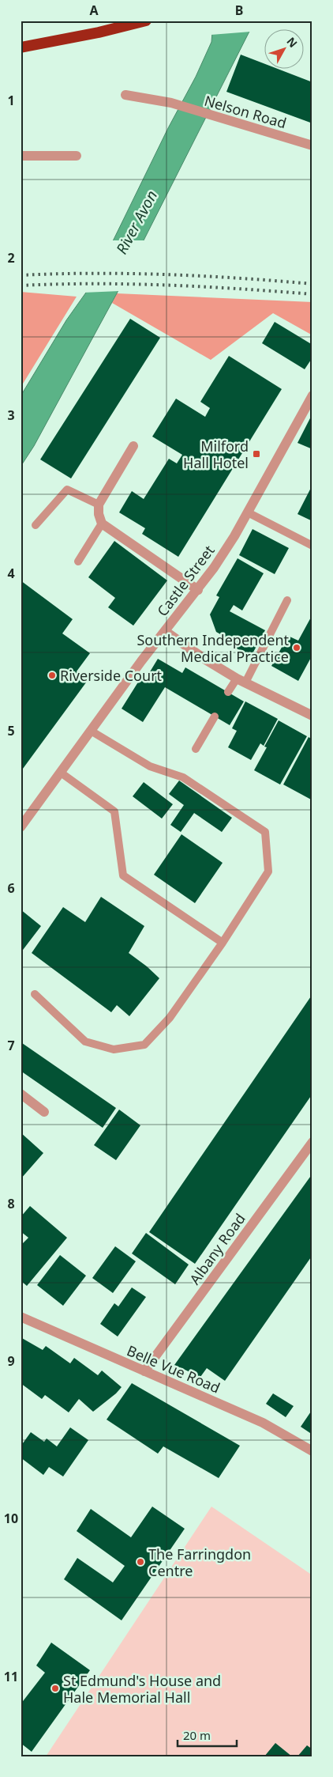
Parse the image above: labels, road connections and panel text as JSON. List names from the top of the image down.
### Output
{
  "streets": {
    "street": [
      "Nelson Road",
      "Castle Street",
      "Albany Road",
      "Belle Vue Road"
    ]
  },
  "crossings": [
    ["Albany Road", "Belle Vue Road"]
  ],
  "water": ["River Avon"],
  "places": {
    "transit": ["Milford Hall Hotel"],
    "other": [
      "Southern Independent Medical Practice",
      "Riverside Court",
      "The Farringdon Centre",
      "St Edmund's House and Hale Memorial Hall"
    ]
  },
  "scale_bar": "20 m",
  "north": "top right",
  "grid": {
    "columns": ["A", "B"],
    "rows": [
      "1",
      "2",
      "3",
      "4",
      "5",
      "6",
      "7",
      "8",
      "9",
      "10",
      "11"
    ]
  }
}
